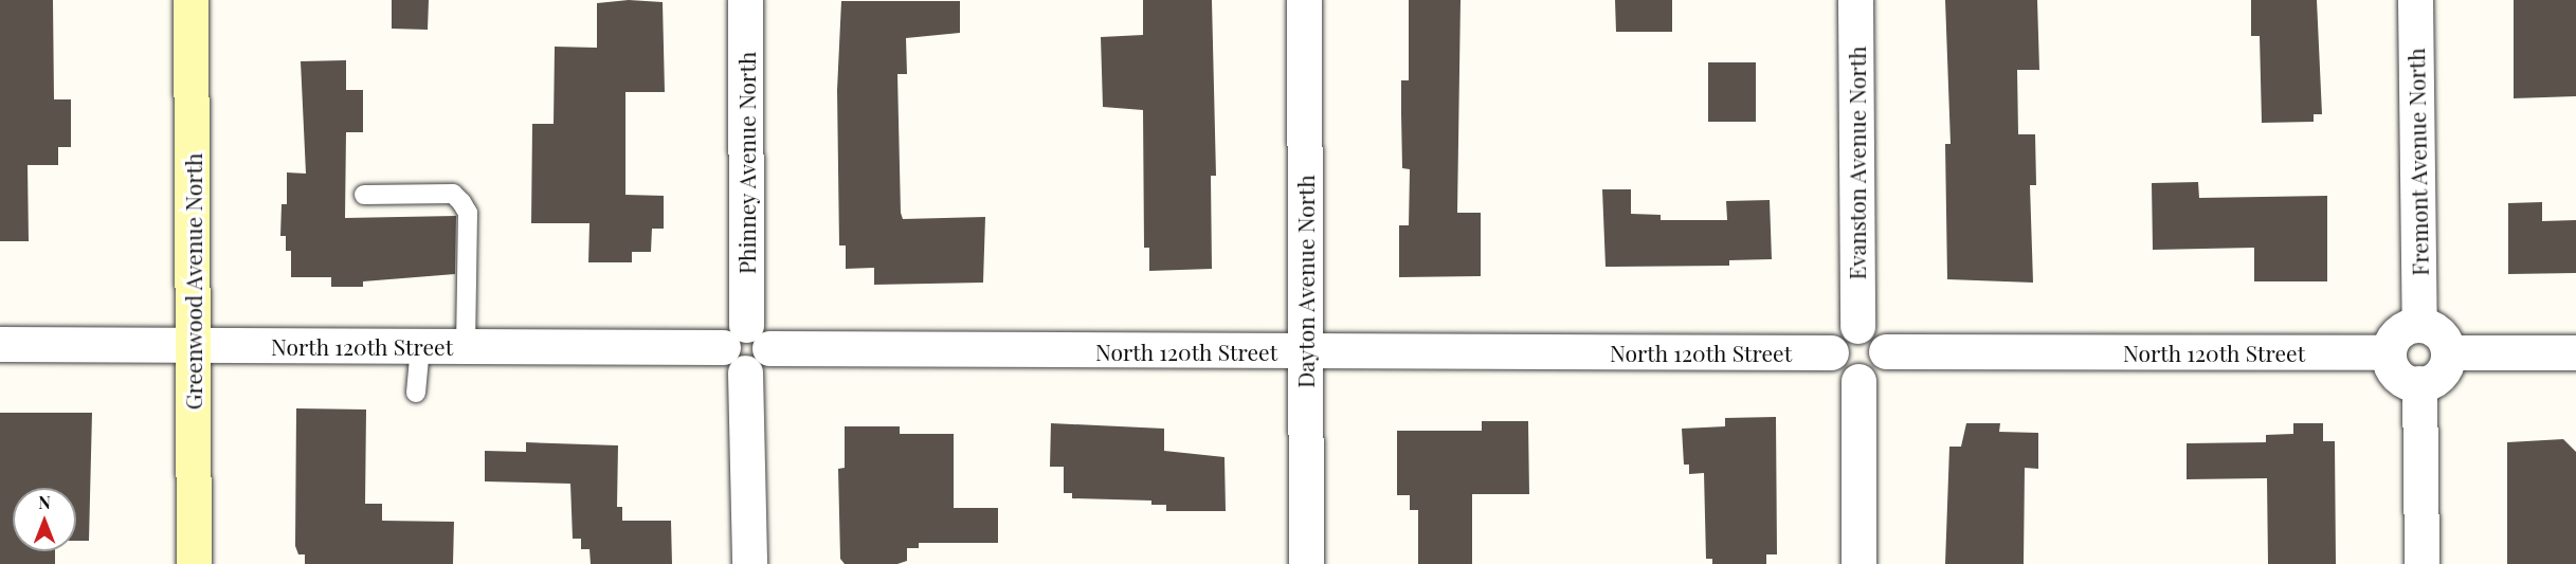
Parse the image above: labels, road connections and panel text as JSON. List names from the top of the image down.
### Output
{
  "streets": {
    "main road": ["Greenwood Avenue North"],
    "street": [
      "Fremont Avenue North",
      "Phinney Avenue North",
      "Evanston Avenue North",
      "Dayton Avenue North",
      "North 120th Street"
    ]
  },
  "crossings": [
    ["Fremont Avenue North", "North 120th Street"],
    ["Phinney Avenue North", "North 120th Street"],
    ["Evanston Avenue North", "North 120th Street"],
    ["Greenwood Avenue North", "North 120th Street"],
    ["Dayton Avenue North", "North 120th Street"]
  ],
  "north": "top"
}
